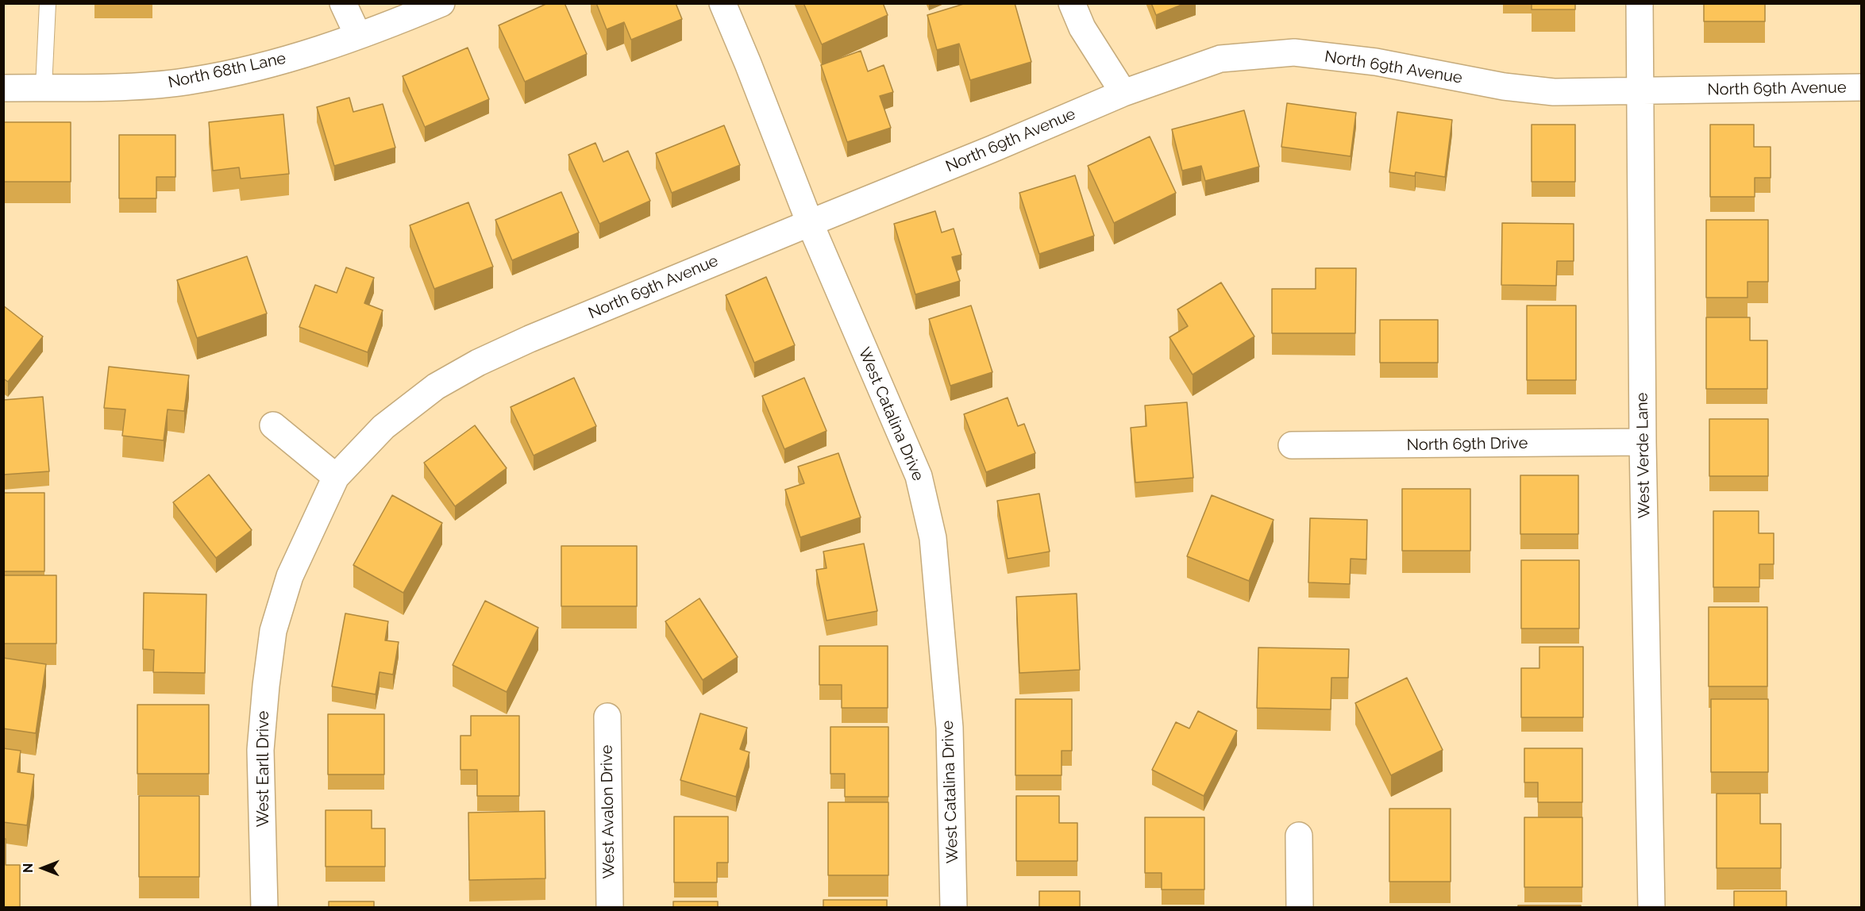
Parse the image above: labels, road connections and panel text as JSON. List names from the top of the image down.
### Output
{
  "streets": {
    "street": [
      "North 69th Avenue",
      "North 68th Lane",
      "West Catalina Drive",
      "North 69th Drive",
      "West Verde Lane",
      "West Earll Drive",
      "West Avalon Drive"
    ]
  },
  "crossings": [
    ["North 69th Avenue", "West Catalina Drive"],
    ["North 69th Avenue", "West Verde Lane"],
    ["North 69th Avenue", "West Earll Drive"],
    ["North 69th Drive", "West Verde Lane"]
  ],
  "north": "left"
}
